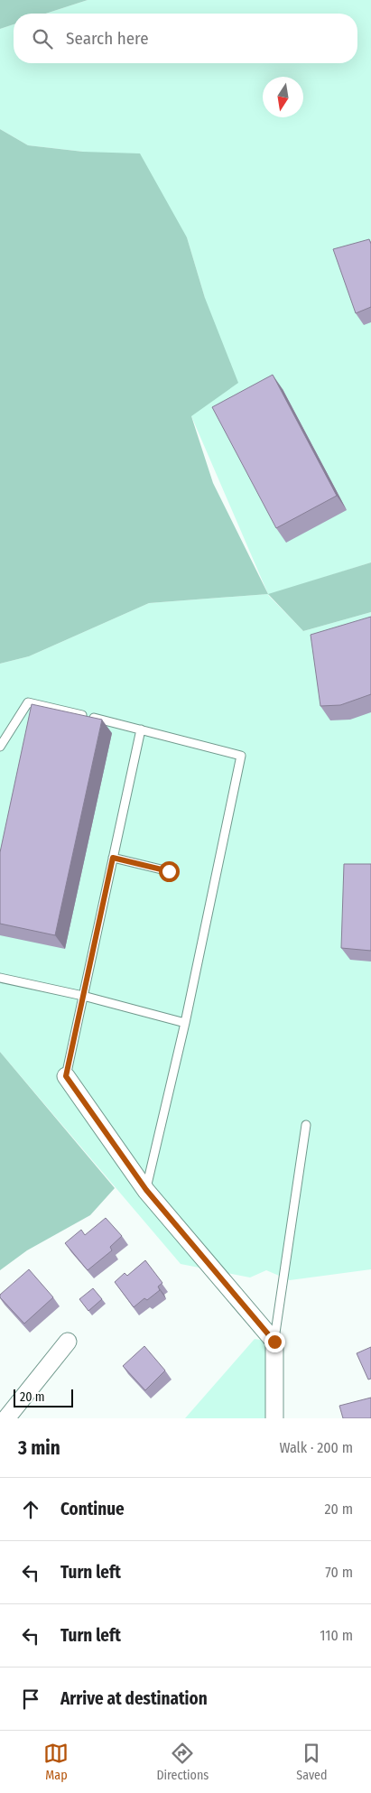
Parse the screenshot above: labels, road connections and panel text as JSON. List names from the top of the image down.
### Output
{
  "scale_bar": "20 m",
  "north": "bottom",
  "page": {
    "search": "Search here",
    "scale": "20 m",
    "heading": ["3 min", "Walk · 200 m"],
    "list": [
      ["Continue", "20 m"],
      ["Turn left", "70 m"],
      ["Turn left", "110 m"],
      "Arrive at destination"
    ],
    "nav": ["Map", "Directions", "Saved"]
  }
}
